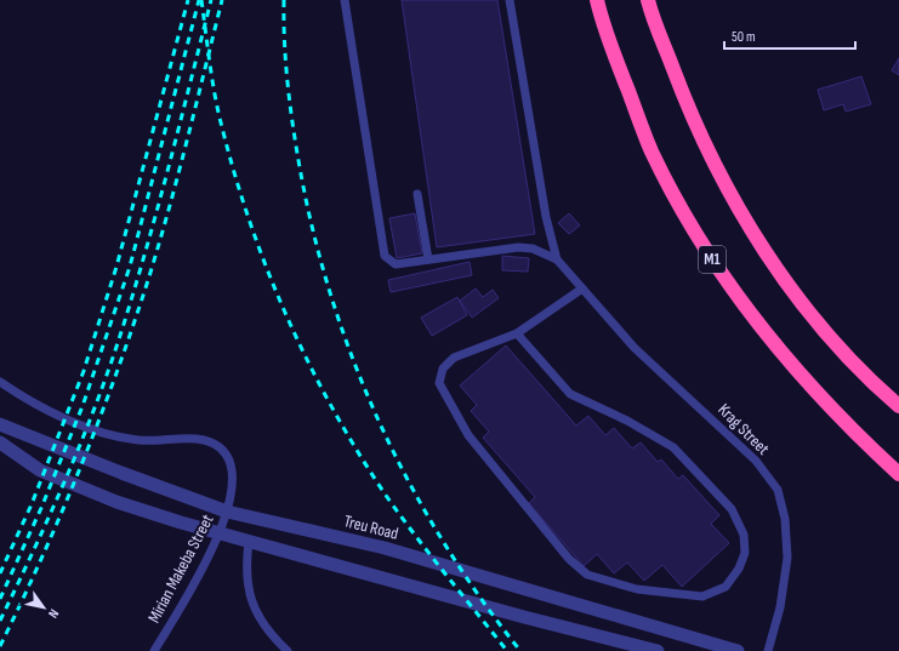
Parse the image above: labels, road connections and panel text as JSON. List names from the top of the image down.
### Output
{
  "streets": {
    "highway": ["M1"],
    "street": ["Treu Road"],
    "lane": ["Krag Street", "Mirian Makeba Street"]
  },
  "crossings": [
    ["Treu Road", "Mirian Makeba Street"]
  ],
  "scale_bar": "50 m",
  "north": "bottom right"
}
